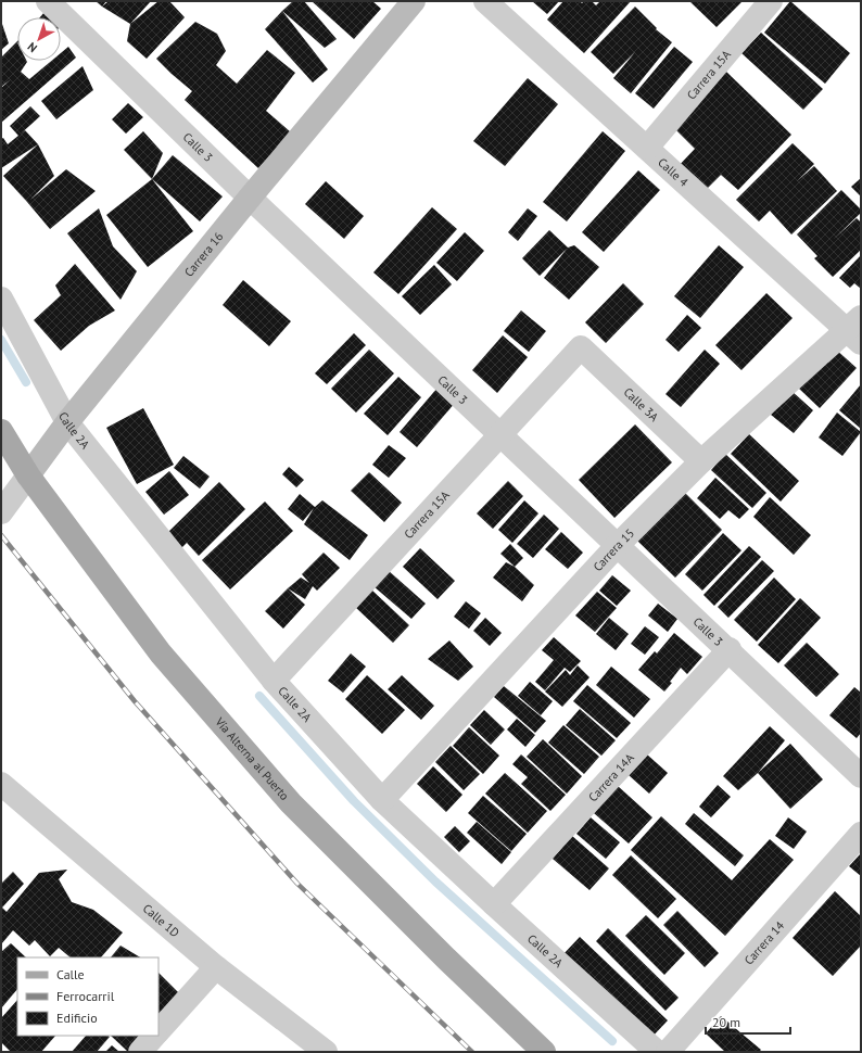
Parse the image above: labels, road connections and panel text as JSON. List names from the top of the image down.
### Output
{
  "streets": {
    "main road": ["Vía Alterna al Puerto"],
    "street": [
      "Carrera 15A",
      "Calle 3",
      "Calle 4",
      "Carrera 16",
      "Calle 3A",
      "Calle 2A",
      "Carrera 15",
      "Carrera 14A",
      "Calle 1D",
      "Carrera 14"
    ]
  },
  "crossings": [
    ["Carrera 15A", "Calle 3"],
    ["Carrera 15A", "Calle 4"],
    ["Carrera 15A", "Calle 3A"],
    ["Carrera 15A", "Calle 2A"],
    ["Calle 3", "Carrera 16"],
    ["Calle 3", "Carrera 15"],
    ["Calle 3", "Carrera 14A"],
    ["Calle 4", "Carrera 15"],
    ["Carrera 16", "Calle 2A"],
    ["Carrera 16", "Vía Alterna al Puerto"],
    ["Calle 3A", "Carrera 15"],
    ["Calle 2A", "Carrera 15"],
    ["Calle 2A", "Carrera 14A"]
  ],
  "legend": ["Calle", "Ferrocarril", "Edificio"],
  "scale_bar": "20 m",
  "north": "bottom left"
}
